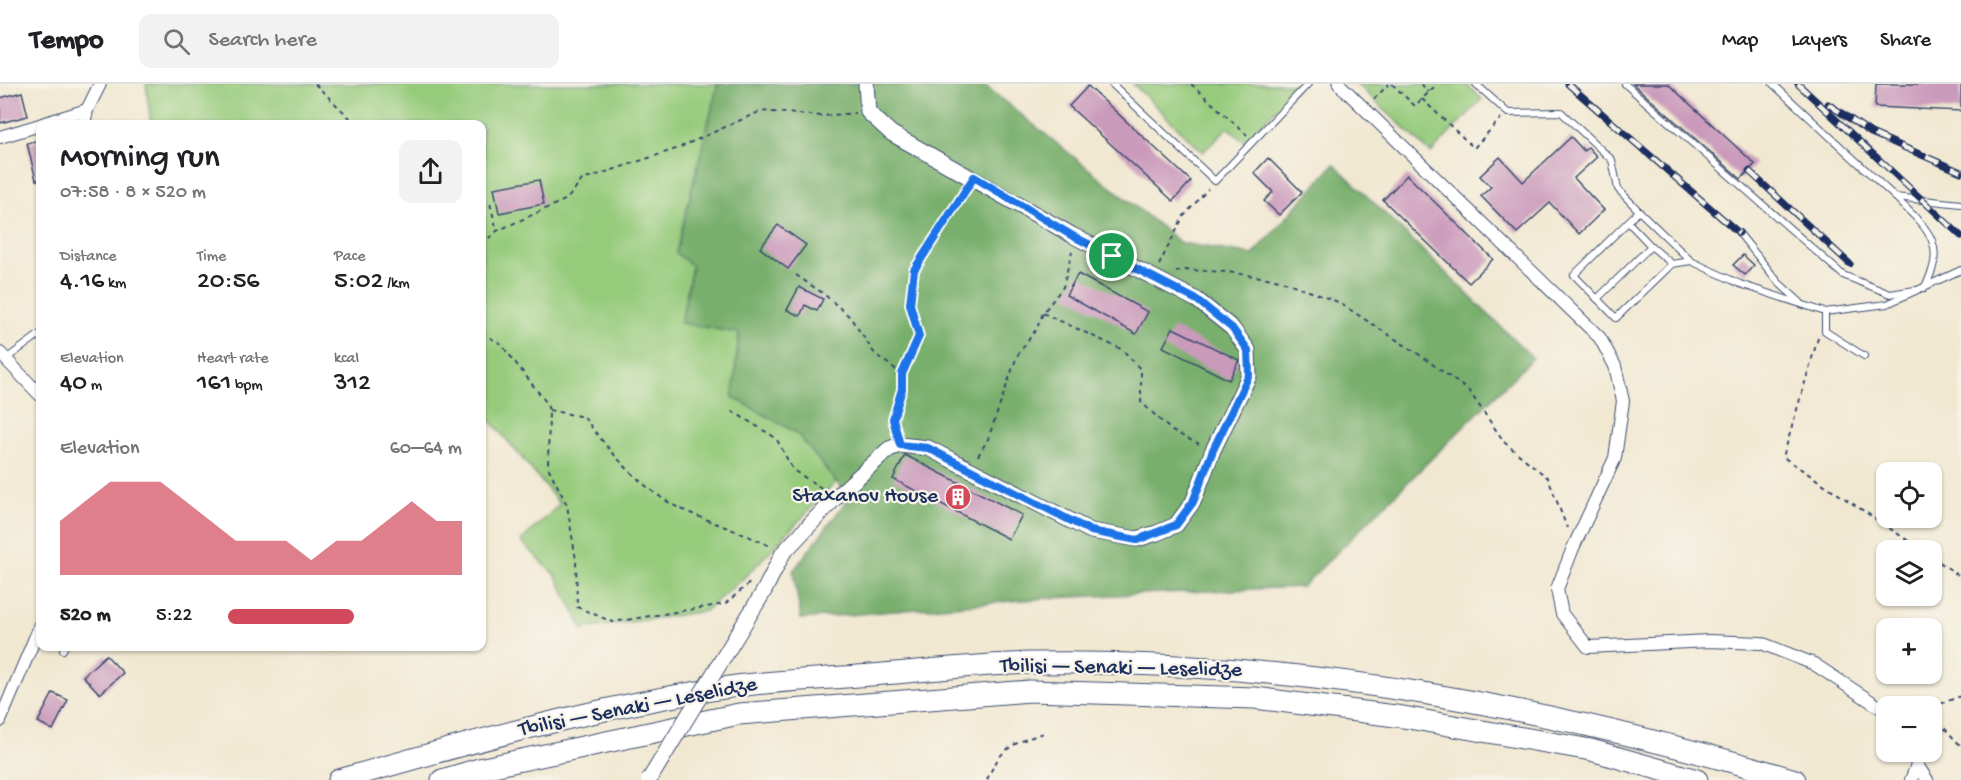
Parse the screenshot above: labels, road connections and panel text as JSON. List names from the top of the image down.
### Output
{
  "streets": {
    "highway": ["Tbilisi — Senaki — Leselidze"]
  },
  "places": {
    "building": ["Staxanov House"]
  },
  "page": {
    "header": "Tempo",
    "search": "Search here",
    "nav": ["Map", "Layers", "Share"],
    "heading": ["Morning run", "07:58 · 8 × 520 m"],
    "stats": [
      ["Distance", "4.16 km"],
      ["Time", "20:56"],
      ["Pace", "5:02 /km"],
      ["Elevation", "40 m"],
      ["Heart rate", "161 bpm"],
      ["kcal", "312"]
    ],
    "chart": ["Elevation", "60–64 m"],
    "map_buttons": ["+", "−"],
    "list": [
      {
        "name": "520 m",
        "note": "5:22"
      }
    ]
  }
}
